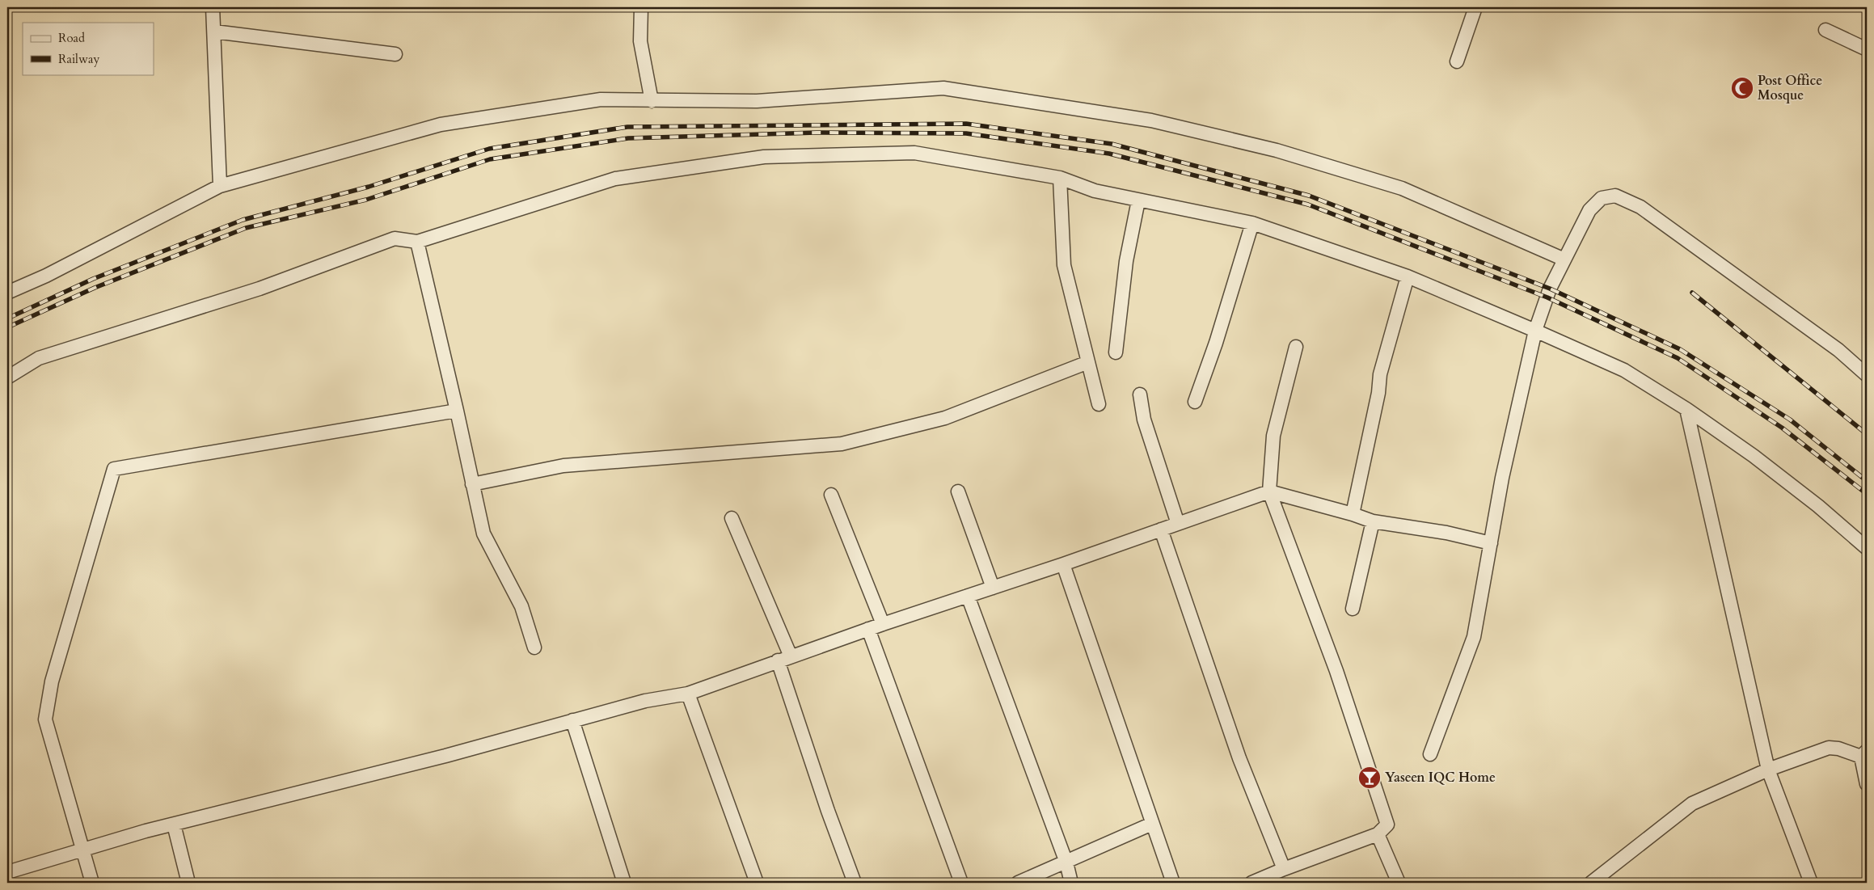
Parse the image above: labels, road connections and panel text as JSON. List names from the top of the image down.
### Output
{
  "places": {
    "mosque": ["Post Office Mosque"],
    "bar": ["Yaseen IQC Home"]
  },
  "legend": ["Road", "Railway"]
}
